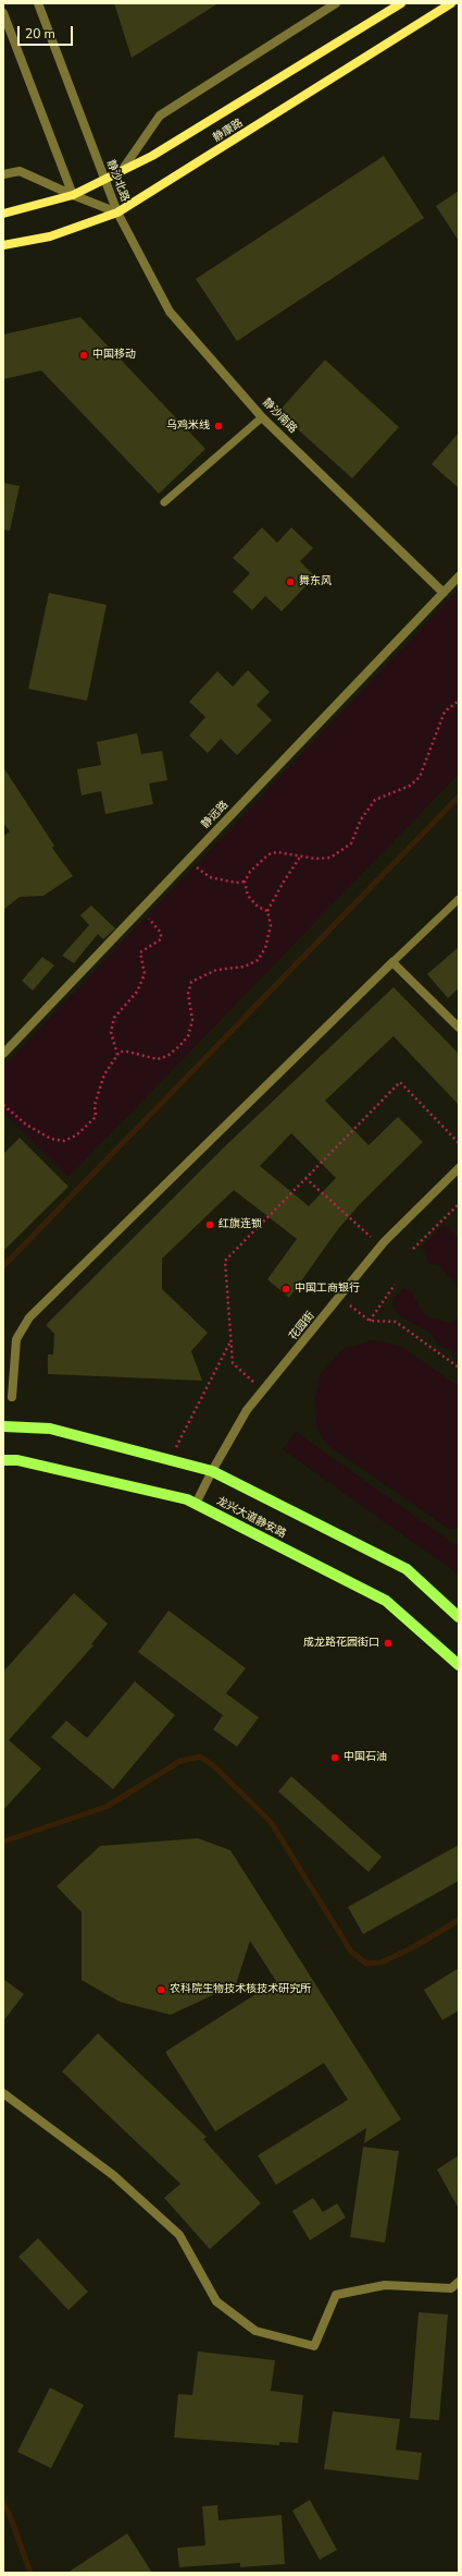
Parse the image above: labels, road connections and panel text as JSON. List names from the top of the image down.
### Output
{
  "streets": {
    "main road": ["静康路", "龙兴大道静安路"],
    "street": [
      "静沙北路",
      "静沙南路",
      "静远路",
      "花园街"
    ]
  },
  "crossings": [
    ["静康路", "静沙北路"],
    ["静康路", "静沙南路"],
    ["静沙北路", "静沙南路"],
    ["静沙南路", "静远路"],
    ["花园街", "龙兴大道静安路"]
  ],
  "places": [
    "中国移动",
    "乌鸡米线",
    "舞东风",
    "红旗连锁",
    "中国工商银行",
    "成龙路花园街口",
    "中国石油",
    "农科院生物技术核技术研究所"
  ],
  "scale_bar": "20 m"
}
